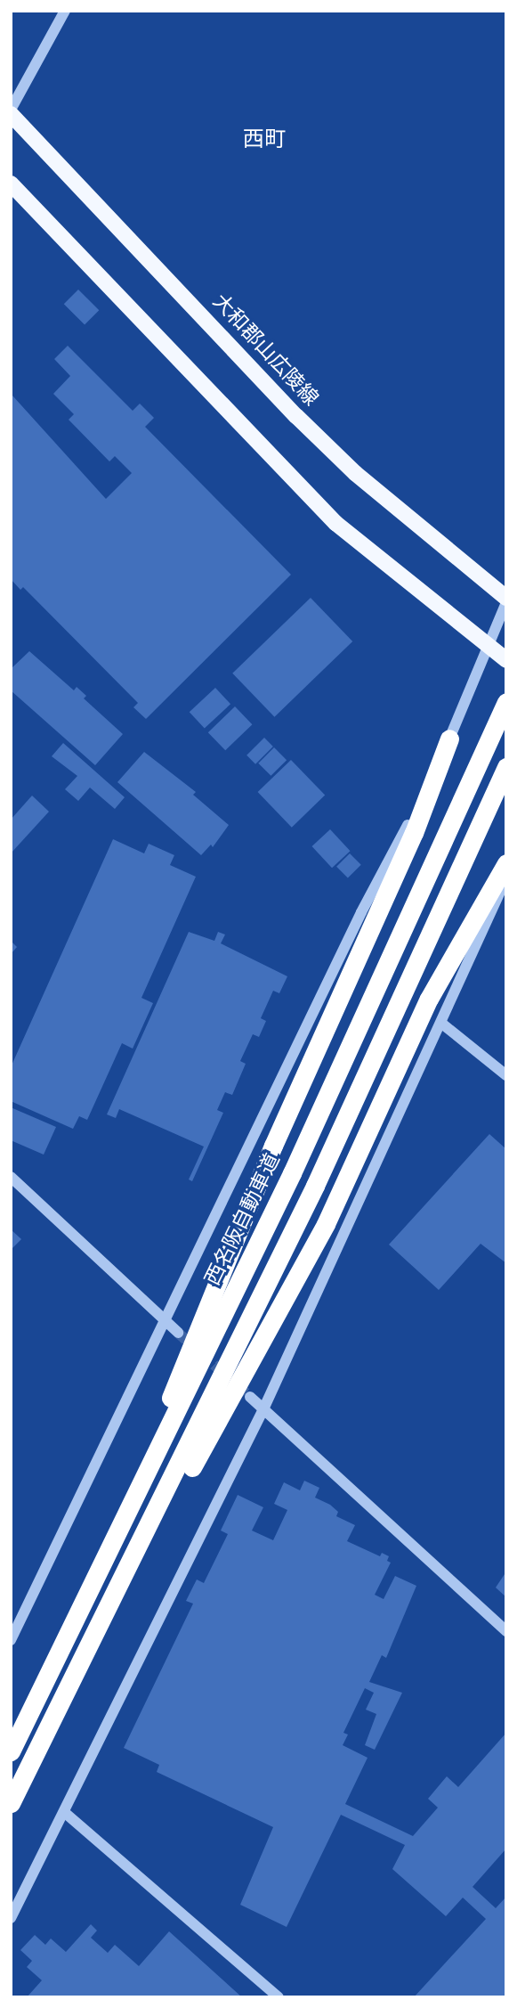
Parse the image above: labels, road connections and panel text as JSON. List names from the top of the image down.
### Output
{
  "streets": {
    "highway": ["西名阪自動車道"],
    "main road": ["大和郡山広陵線"]
  },
  "districts": ["西町"]
}
